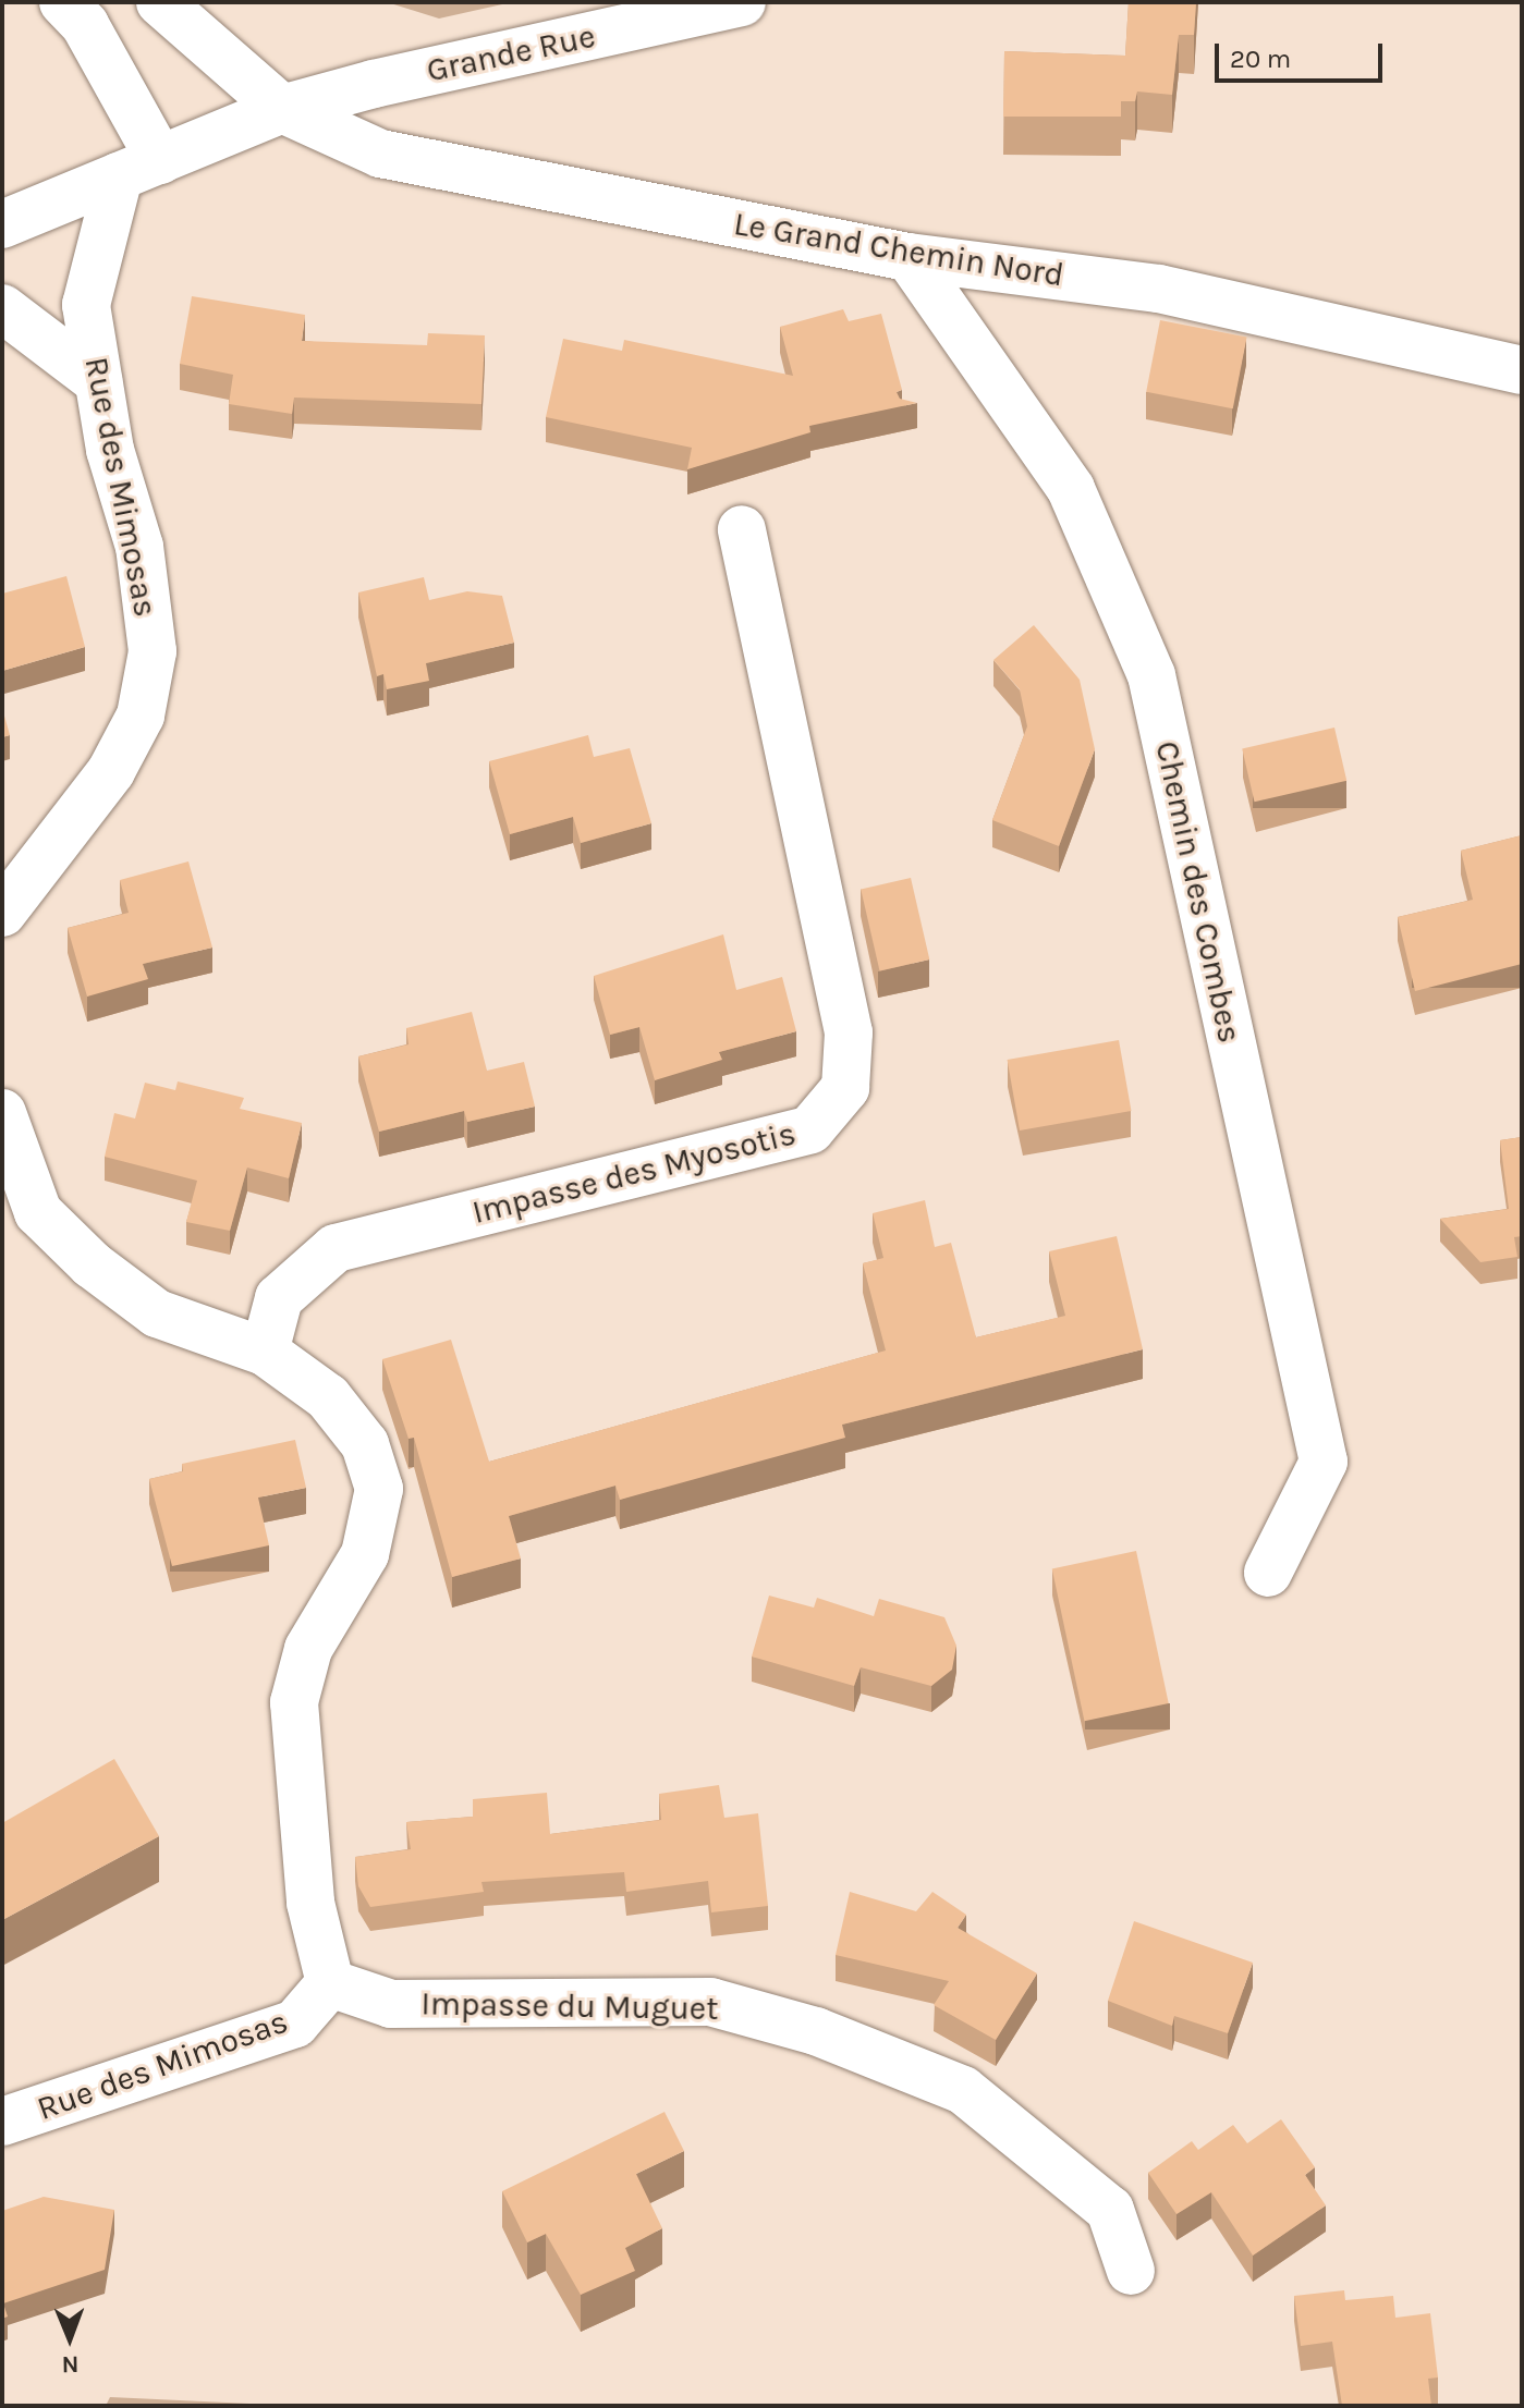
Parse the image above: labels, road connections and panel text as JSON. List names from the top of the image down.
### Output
{
  "streets": {
    "street": [
      "Grande Rue",
      "Le Grand Chemin Nord",
      "Rue des Mimosas",
      "Chemin des Combes",
      "Impasse des Myosotis",
      "Impasse du Muguet"
    ]
  },
  "crossings": [
    ["Grande Rue", "Le Grand Chemin Nord"],
    ["Grande Rue", "Rue des Mimosas"],
    ["Le Grand Chemin Nord", "Chemin des Combes"],
    ["Rue des Mimosas", "Impasse du Muguet"]
  ],
  "scale_bar": "20 m",
  "north": "bottom"
}
